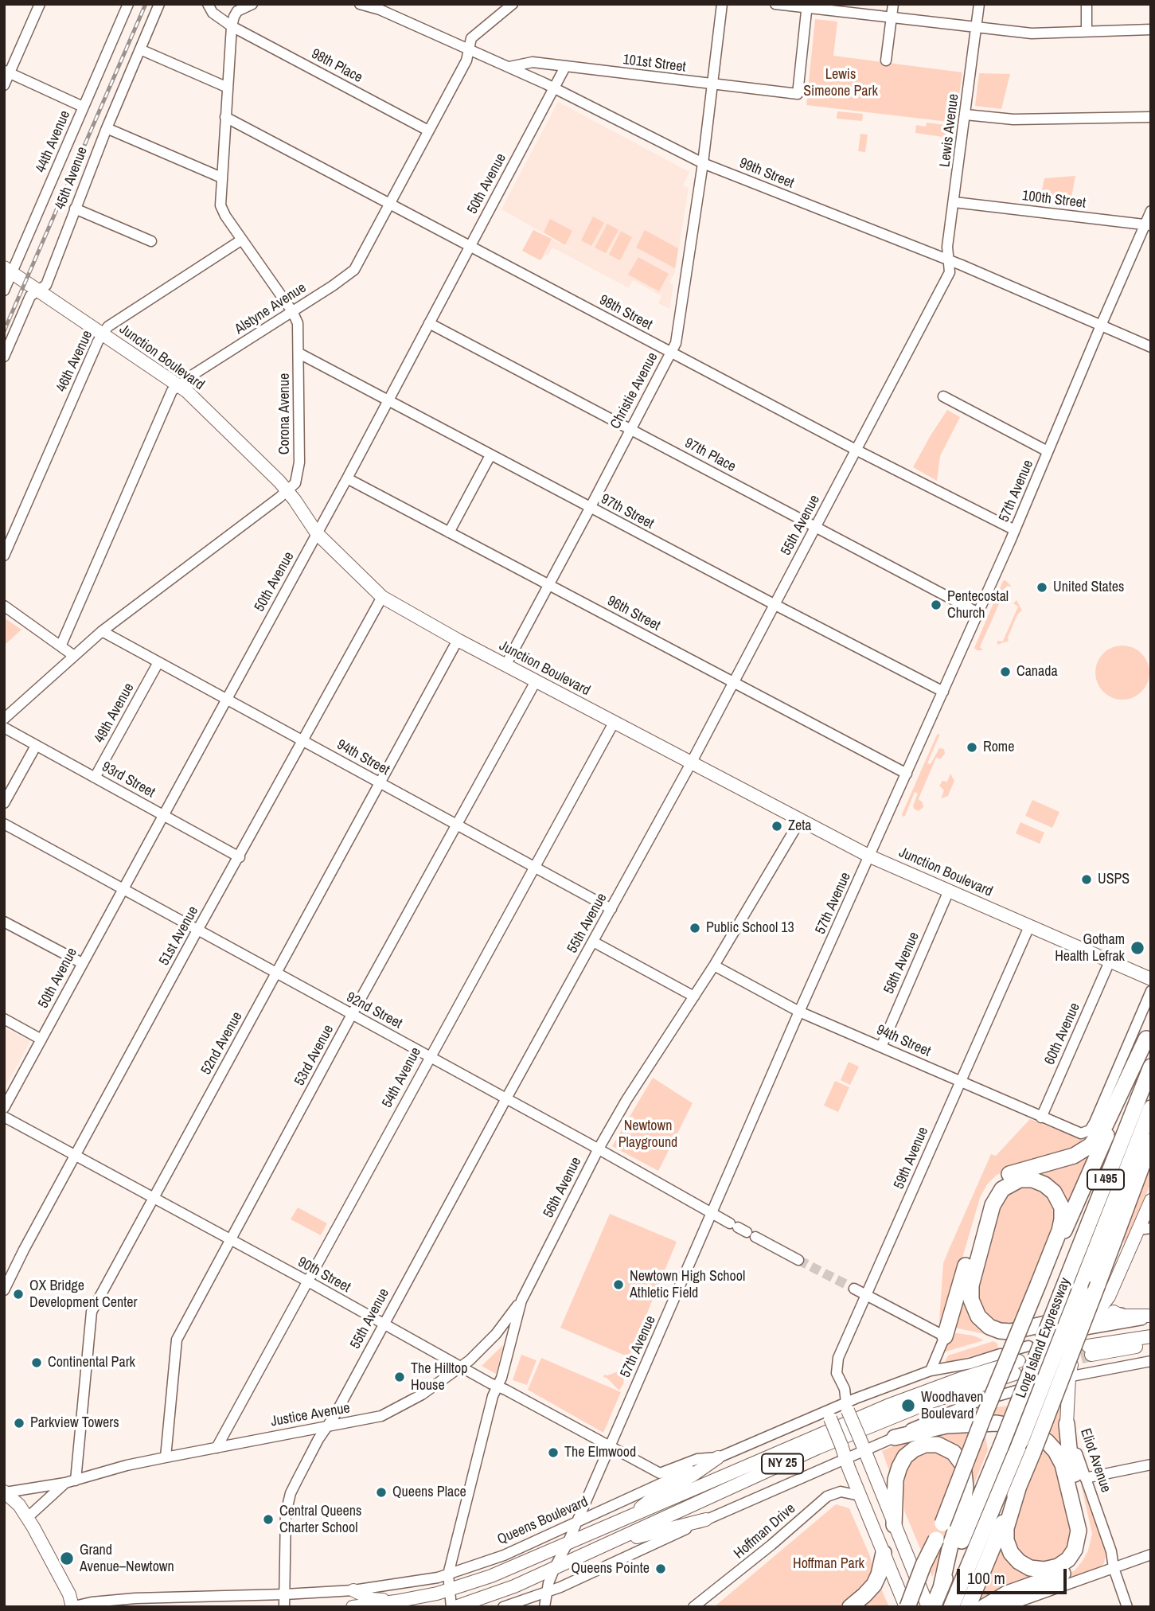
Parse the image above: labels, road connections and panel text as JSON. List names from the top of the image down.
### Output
{
  "streets": {
    "highway": ["I 495", "Long Island Expressway"],
    "main road": ["Junction Boulevard", "Eliot Avenue", "NY 25"],
    "street": [
      "101st Street",
      "98th Place",
      "Lewis Avenue",
      "44th Avenue",
      "99th Street",
      "45th Avenue",
      "50th Avenue",
      "100th Street",
      "Alstyne Avenue",
      "98th Street",
      "46th Avenue",
      "Christie Avenue",
      "Corona Avenue",
      "97th Place",
      "57th Avenue",
      "97th Street",
      "55th Avenue",
      "96th Street",
      "49th Avenue",
      "94th Street",
      "93rd Street",
      "51st Avenue",
      "58th Avenue",
      "92nd Street",
      "60th Avenue",
      "52nd Avenue",
      "53rd Avenue",
      "54th Avenue",
      "59th Avenue",
      "56th Avenue",
      "90th Street",
      "Justice Avenue",
      "Queens Boulevard",
      "Hoffman Drive"
    ]
  },
  "crossings": [
    ["101st Street", "99th Street"],
    ["101st Street", "50th Avenue"],
    ["101st Street", "Christie Avenue"],
    ["98th Place", "Alstyne Avenue"],
    ["98th Place", "Corona Avenue"],
    ["Lewis Avenue", "99th Street"],
    ["Lewis Avenue", "100th Street"],
    ["Lewis Avenue", "55th Avenue"],
    ["44th Avenue", "Junction Boulevard"],
    ["99th Street", "50th Avenue"],
    ["99th Street", "Alstyne Avenue"],
    ["99th Street", "Christie Avenue"],
    ["99th Street", "57th Avenue"],
    ["99th Street", "55th Avenue"],
    ["45th Avenue", "Junction Boulevard"],
    ["50th Avenue", "98th Street"],
    ["50th Avenue", "Junction Boulevard"],
    ["50th Avenue", "97th Place"],
    ["50th Avenue", "97th Street"],
    ["50th Avenue", "96th Street"],
    ["50th Avenue", "94th Street"],
    ["50th Avenue", "93rd Street"],
    ["50th Avenue", "92nd Street"],
    ["100th Street", "57th Avenue"],
    ["Alstyne Avenue", "98th Street"],
    ["Alstyne Avenue", "Junction Boulevard"],
    ["Alstyne Avenue", "Corona Avenue"],
    ["98th Street", "Christie Avenue"],
    ["98th Street", "Corona Avenue"],
    ["98th Street", "57th Avenue"],
    ["98th Street", "55th Avenue"],
    ["Junction Boulevard", "46th Avenue"],
    ["Junction Boulevard", "Christie Avenue"],
    ["Junction Boulevard", "Corona Avenue"],
    ["Junction Boulevard", "57th Avenue"],
    ["Junction Boulevard", "55th Avenue"],
    ["Junction Boulevard", "51st Avenue"],
    ["Junction Boulevard", "58th Avenue"],
    ["Junction Boulevard", "60th Avenue"],
    ["Junction Boulevard", "52nd Avenue"],
    ["Junction Boulevard", "53rd Avenue"],
    ["Junction Boulevard", "54th Avenue"],
    ["Junction Boulevard", "59th Avenue"],
    ["Junction Boulevard", "56th Avenue"],
    ["46th Avenue", "Corona Avenue"],
    ["Christie Avenue", "97th Place"],
    ["Christie Avenue", "97th Street"],
    ["Christie Avenue", "96th Street"],
    ["Corona Avenue", "97th Street"],
    ["Corona Avenue", "94th Street"],
    ["97th Place", "57th Avenue"],
    ["97th Place", "55th Avenue"],
    ["57th Avenue", "97th Street"],
    ["57th Avenue", "96th Street"],
    ["57th Avenue", "94th Street"],
    ["57th Avenue", "92nd Street"],
    ["57th Avenue", "90th Street"],
    ["57th Avenue", "NY 25"],
    ["57th Avenue", "Queens Boulevard"],
    ["97th Street", "55th Avenue"],
    ["55th Avenue", "96th Street"],
    ["55th Avenue", "94th Street"],
    ["55th Avenue", "92nd Street"],
    ["55th Avenue", "90th Street"],
    ["55th Avenue", "Justice Avenue"],
    ["55th Avenue", "Queens Boulevard"],
    ["49th Avenue", "94th Street"],
    ["49th Avenue", "93rd Street"],
    ["94th Street", "51st Avenue"],
    ["94th Street", "58th Avenue"],
    ["94th Street", "60th Avenue"],
    ["94th Street", "52nd Avenue"],
    ["94th Street", "53rd Avenue"],
    ["94th Street", "54th Avenue"],
    ["94th Street", "59th Avenue"],
    ["94th Street", "56th Avenue"],
    ["93rd Street", "51st Avenue"],
    ["51st Avenue", "92nd Street"],
    ["51st Avenue", "90th Street"],
    ["92nd Street", "52nd Avenue"],
    ["92nd Street", "53rd Avenue"],
    ["92nd Street", "54th Avenue"],
    ["92nd Street", "56th Avenue"],
    ["52nd Avenue", "90th Street"],
    ["52nd Avenue", "Justice Avenue"],
    ["53rd Avenue", "90th Street"],
    ["53rd Avenue", "Justice Avenue"],
    ["54th Avenue", "90th Street"],
    ["54th Avenue", "Justice Avenue"],
    ["59th Avenue", "Queens Boulevard"],
    ["56th Avenue", "90th Street"],
    ["56th Avenue", "Justice Avenue"],
    ["56th Avenue", "NY 25"],
    ["56th Avenue", "Queens Boulevard"],
    ["90th Street", "Justice Avenue"],
    ["90th Street", "Queens Boulevard"]
  ],
  "parks": ["Lewis Simeone Park", "Newtown Playground", "Hoffman Park"],
  "places": [
    "United States",
    "Pentecostal Church",
    "Canada",
    "Rome",
    "Zeta",
    "USPS",
    "Public School 13",
    "Gotham Health Lefrak",
    "Newtown High School Athletic Field",
    "OX Bridge Development Center",
    "Continental Park",
    "The Hilltop House",
    "Woodhaven Boulevard",
    "Parkview Towers",
    "The Elmwood",
    "Queens Place",
    "Central Queens Charter School",
    "Grand Avenue–Newtown",
    "Queens Pointe"
  ],
  "scale_bar": "100 m"
}
